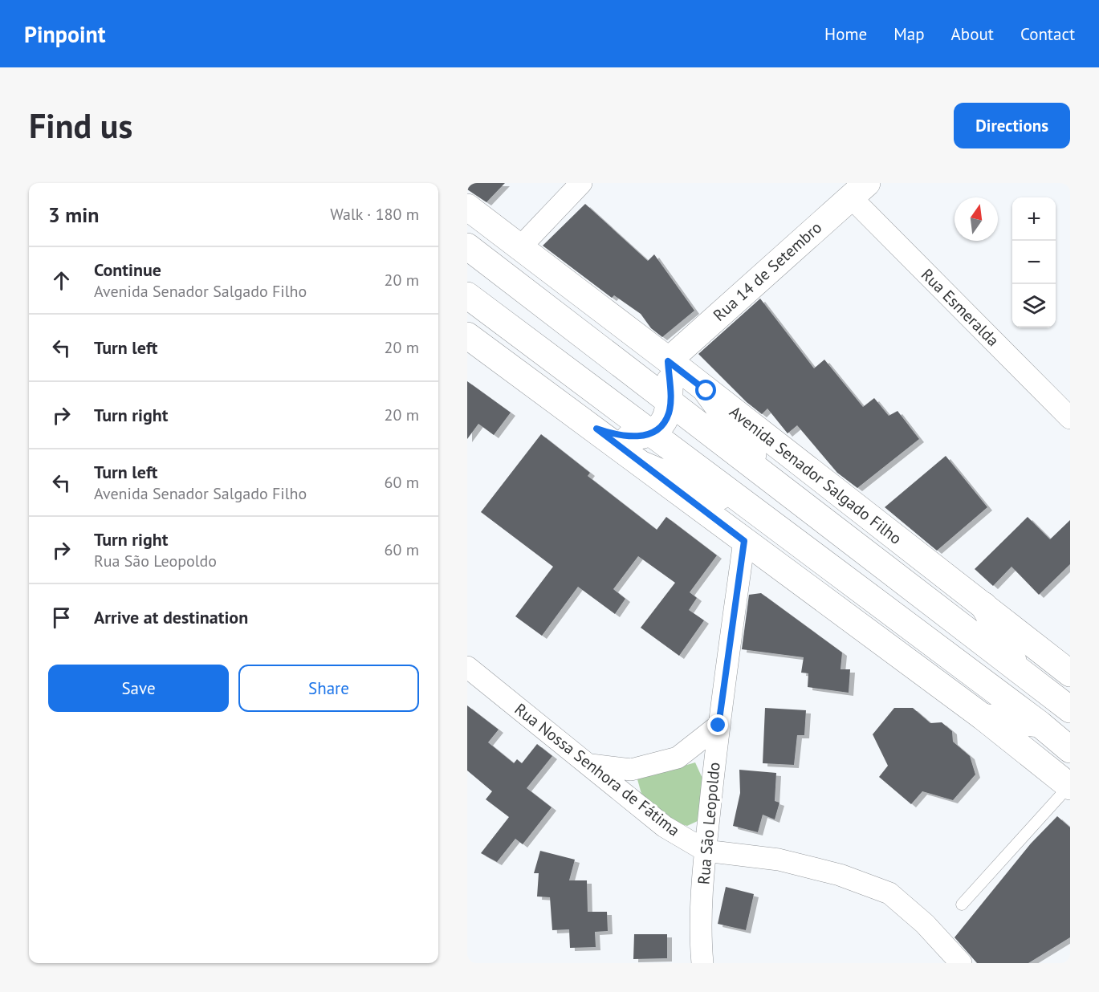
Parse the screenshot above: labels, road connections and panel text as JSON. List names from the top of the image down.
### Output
{
  "streets": {
    "street": [
      "Rua 14 de Setembro",
      "Rua Esmeralda",
      "Avenida Senador Salgado Filho",
      "Rua Nossa Senhora de Fátima",
      "Rua São Leopoldo"
    ]
  },
  "crossings": [
    ["Rua 14 de Setembro", "Rua Esmeralda"],
    ["Rua 14 de Setembro", "Avenida Senador Salgado Filho"],
    ["Rua Nossa Senhora de Fátima", "Rua São Leopoldo"]
  ],
  "north": "top",
  "page": {
    "header": "Pinpoint",
    "nav": [
      "Home",
      "Map",
      "About",
      "Contact"
    ],
    "buttons": [
      "Directions",
      ["Save", "Share"]
    ],
    "title": "Find us",
    "heading": ["3 min", "Walk · 180 m"],
    "map_buttons": ["+", "−"],
    "list": [
      ["Continue", "Avenida Senador Salgado Filho", "20 m"],
      ["Turn left", "20 m"],
      ["Turn right", "20 m"],
      ["Turn left", "Avenida Senador Salgado Filho", "60 m"],
      ["Turn right", "Rua São Leopoldo", "60 m"],
      "Arrive at destination"
    ]
  }
}
